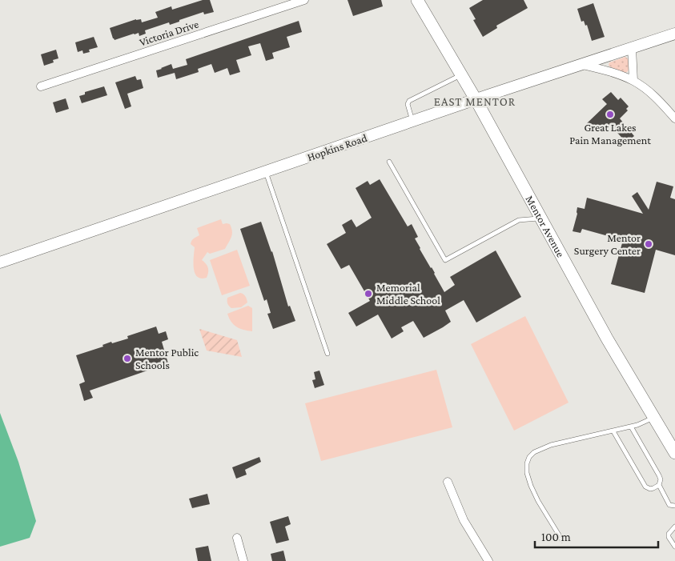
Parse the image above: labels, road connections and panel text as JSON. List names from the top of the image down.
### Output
{
  "streets": {
    "main road": ["Mentor Avenue"],
    "street": ["Victoria Drive", "Hopkins Road"]
  },
  "crossings": [
    ["Hopkins Road", "Mentor Avenue"]
  ],
  "districts": ["EAST MENTOR"],
  "places": [
    "Great Lakes Pain Management",
    "Mentor Surgery Center",
    "Memorial Middle School",
    "Mentor Public Schools"
  ],
  "scale_bar": "100 m"
}
